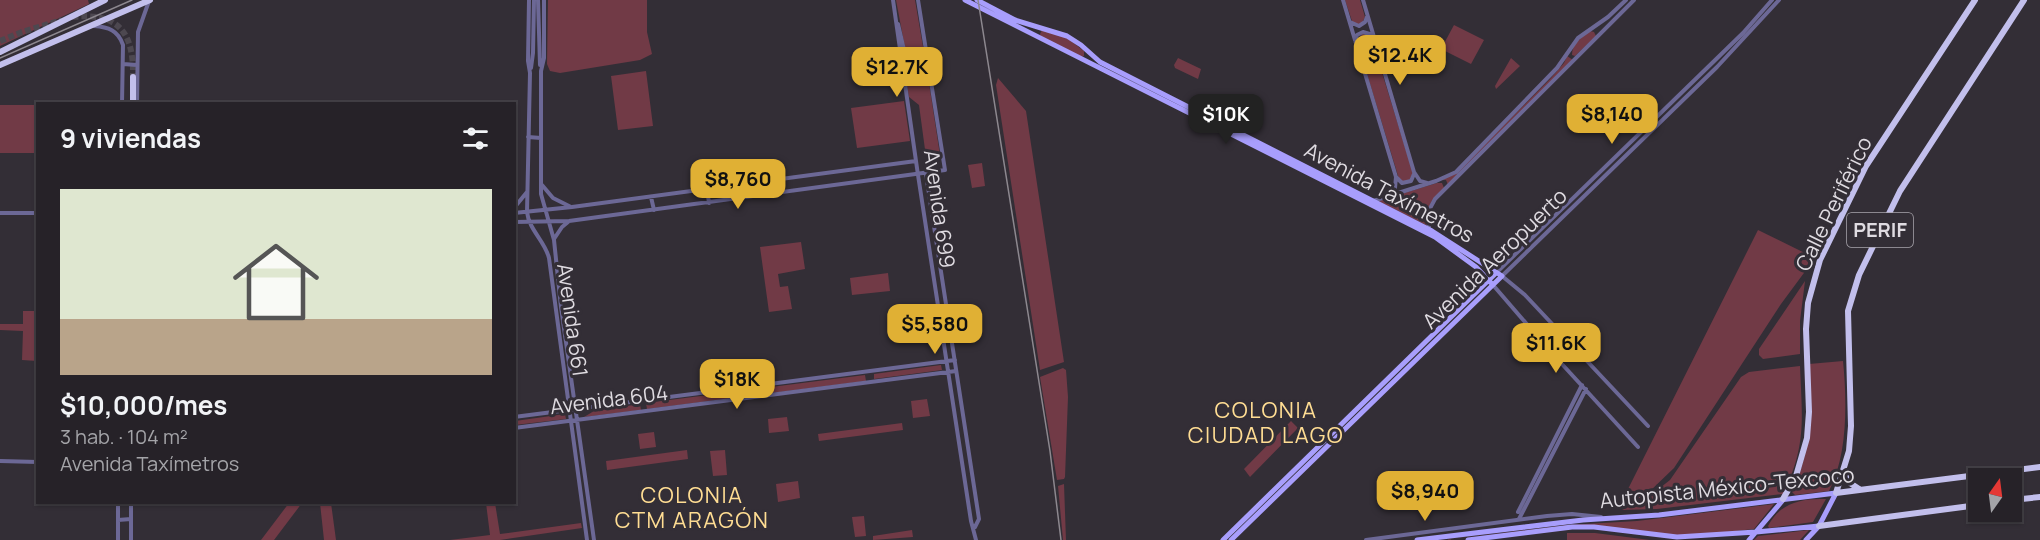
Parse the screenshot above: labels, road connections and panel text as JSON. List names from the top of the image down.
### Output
{
  "streets": {
    "highway": ["Calle Periférico", "PERIF", "Autopista México-Texcoco"],
    "main road": ["Avenida Taxímetros", "Avenida Aeropuerto"],
    "street": ["Avenida 699", "Avenida 661", "Avenida 604"]
  },
  "crossings": [
    ["Avenida Taxímetros", "Avenida Aeropuerto"],
    ["Calle Periférico", "Autopista México-Texcoco"],
    ["Avenida 699", "Avenida 604"],
    ["PERIF", "Autopista México-Texcoco"],
    ["Avenida 661", "Avenida 604"]
  ],
  "districts": ["COLONIA CIUDAD LAGO", "COLONIA CTM ARAGÓN"],
  "north": "top",
  "page": {
    "price": [
      "$12.4K",
      "$12.7K",
      "$10K",
      "$8,140",
      "$8,760",
      "$5,580",
      "$11.6K",
      "$18K",
      "$8,940"
    ],
    "heading": "9 viviendas",
    "list": [
      {
        "name": "$10,000/mes",
        "note": "3 hab. · 104 m² · Avenida Taxímetros"
      }
    ]
  }
}
